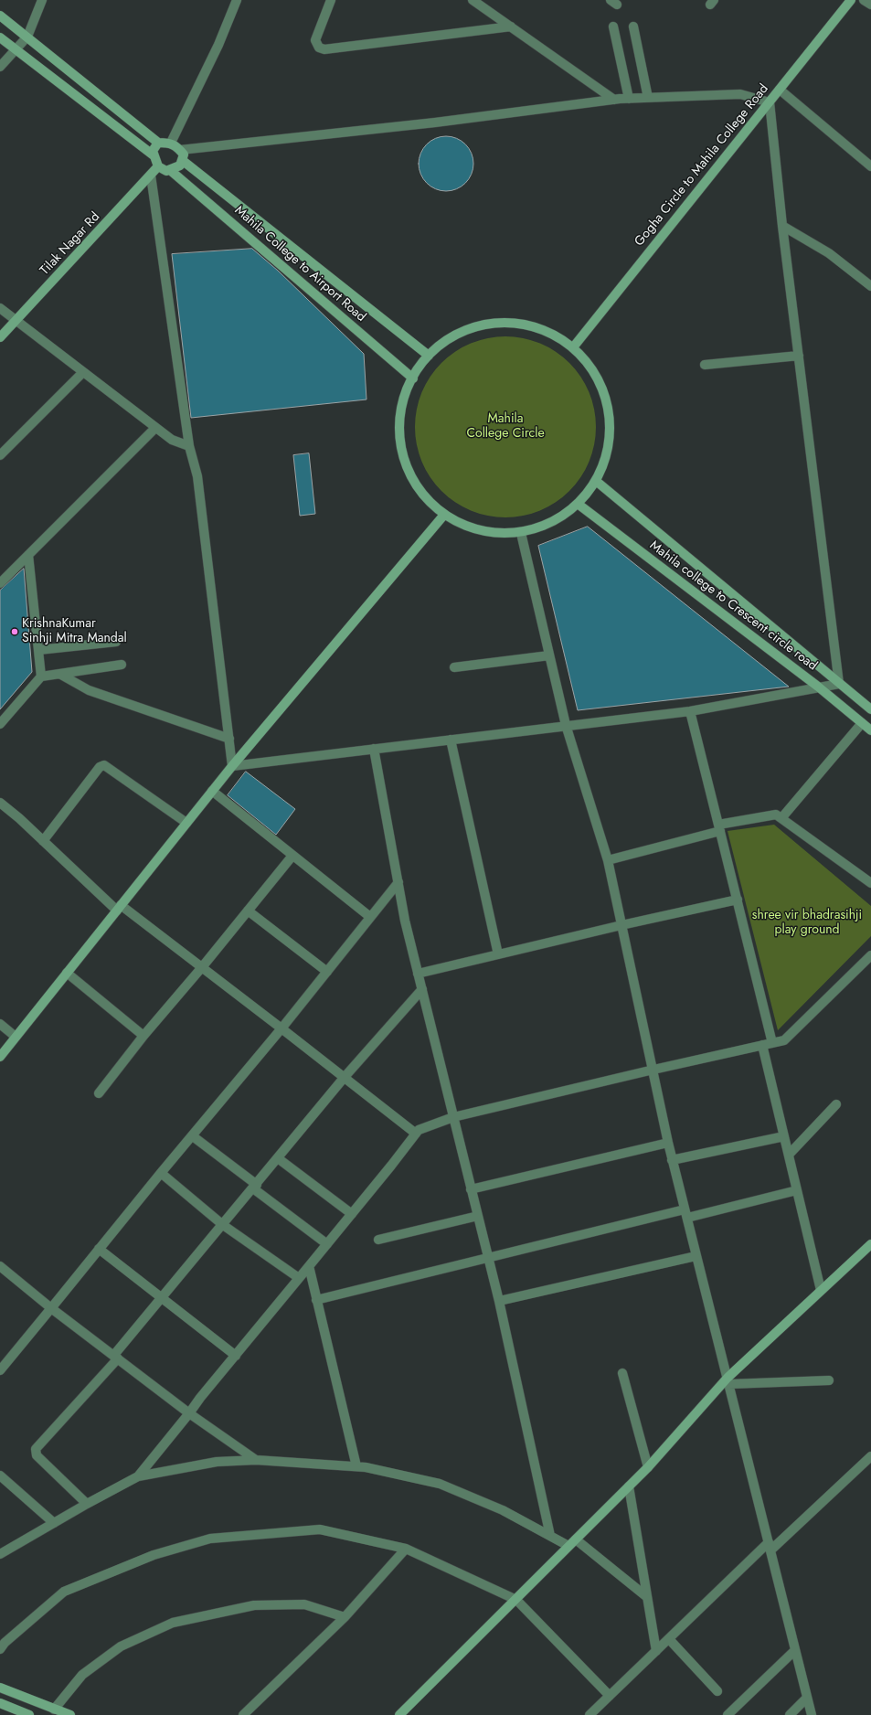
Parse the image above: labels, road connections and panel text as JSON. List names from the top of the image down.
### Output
{
  "streets": {
    "main road": [
      "Gogha Circle to Mahila College Road",
      "Tilak Nagar Rd",
      "Mahila College to Airport Road",
      "Mahila college to Crescent circle road"
    ]
  },
  "crossings": [
    ["Tilak Nagar Rd", "Mahila College to Airport Road"]
  ],
  "parks": ["Mahila College Circle", "shree vir bhadrasihji play ground"],
  "places": ["KrishnaKumar Sinhji Mitra Mandal"]
}
